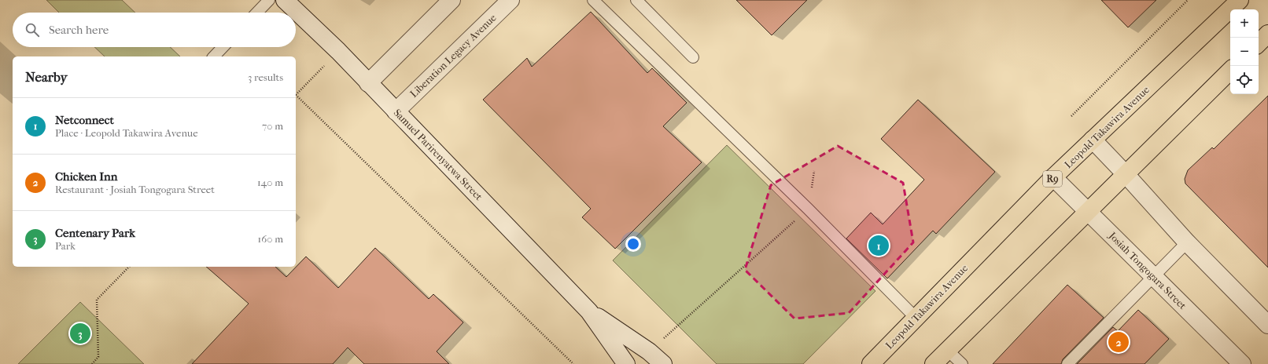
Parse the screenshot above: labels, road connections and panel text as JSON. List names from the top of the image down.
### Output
{
  "streets": {
    "highway": ["Leopold Takawira Avenue", "R9"],
    "street": ["Liberation Legacy Avenue", "Samuel Parirenyatwa Street", "Josiah Tongogara Street"]
  },
  "crossings": [
    ["Liberation Legacy Avenue", "Samuel Parirenyatwa Street"],
    ["Leopold Takawira Avenue", "Josiah Tongogara Street"]
  ],
  "page": {
    "map_buttons": ["+", "−"],
    "search": "Search here",
    "heading": ["Nearby", "3 results"],
    "list": [
      {
        "mark": "1",
        "name": "Netconnect",
        "note": "Place · Leopold Takawira Avenue",
        "value": "70 m"
      },
      {
        "mark": "2",
        "name": "Chicken Inn",
        "note": "Restaurant · Josiah Tongogara Street",
        "value": "140 m"
      },
      {
        "mark": "3",
        "name": "Centenary Park",
        "note": "Park",
        "value": "160 m"
      }
    ],
    "pins": ["1", "3", "2"]
  }
}
